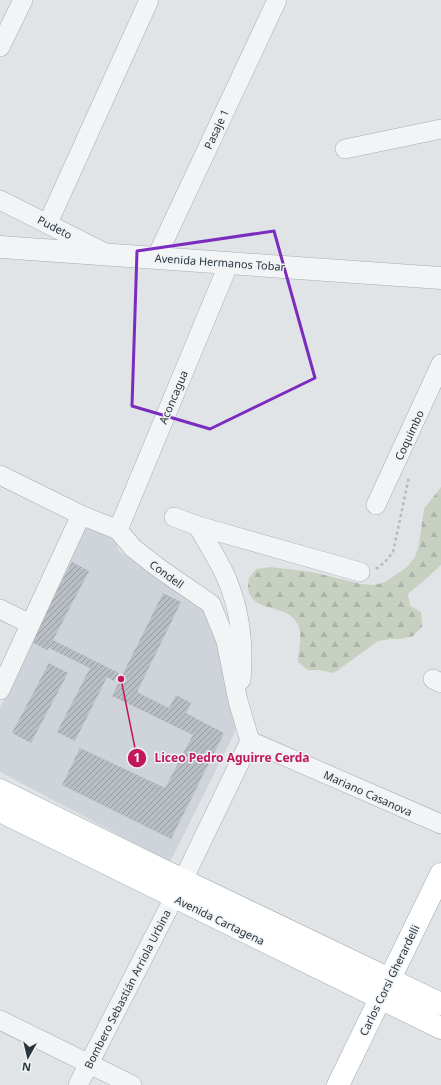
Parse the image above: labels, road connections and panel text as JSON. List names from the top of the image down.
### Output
{
  "streets": {
    "main road": ["Avenida Cartagena", "Carlos Corsi Gherardelli"],
    "street": [
      "Pasaje 1",
      "Pudeto",
      "Avenida Hermanos Tobar",
      "Aconcagua",
      "Coquimbo",
      "Condell",
      "Mariano Casanova",
      "Bombero Sebastián Arriola Urbina"
    ]
  },
  "crossings": [
    ["Pasaje 1", "Avenida Hermanos Tobar"],
    ["Pudeto", "Avenida Hermanos Tobar"],
    ["Avenida Hermanos Tobar", "Aconcagua"],
    ["Aconcagua", "Condell"],
    ["Condell", "Mariano Casanova"],
    ["Condell", "Bombero Sebastián Arriola Urbina"],
    ["Mariano Casanova", "Bombero Sebastián Arriola Urbina"],
    ["Avenida Cartagena", "Carlos Corsi Gherardelli"],
    ["Avenida Cartagena", "Bombero Sebastián Arriola Urbina"]
  ],
  "places": ["Liceo Pedro Aguirre Cerda"],
  "north": "bottom"
}
